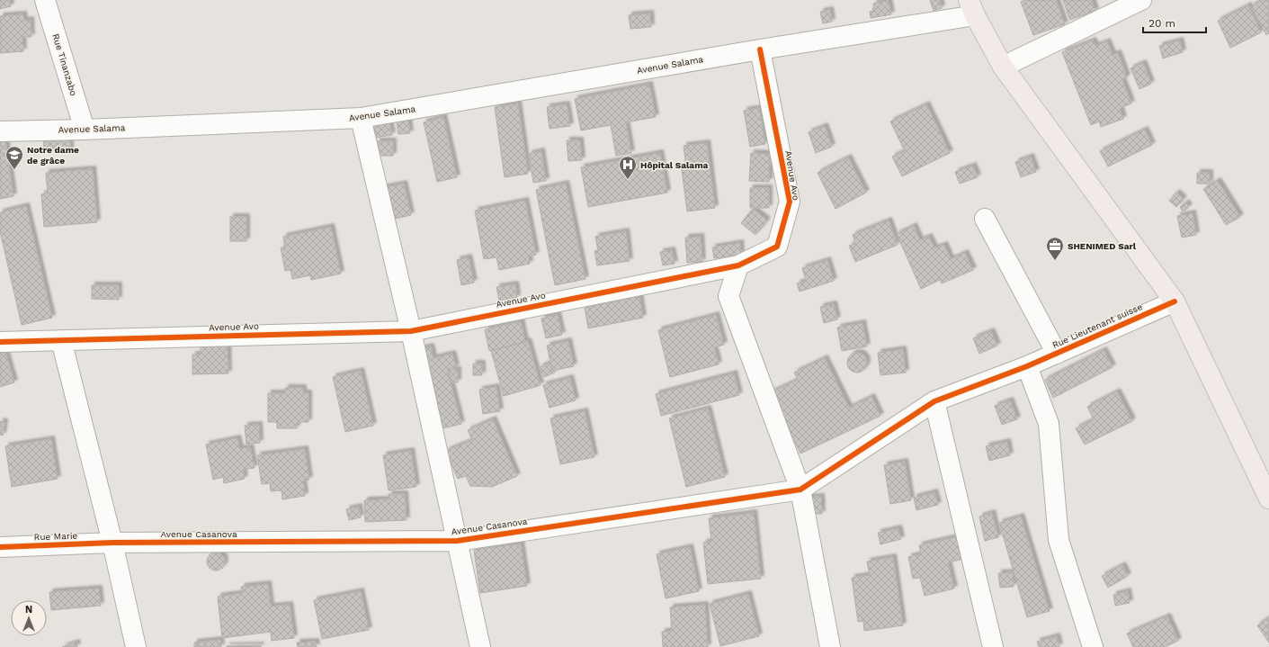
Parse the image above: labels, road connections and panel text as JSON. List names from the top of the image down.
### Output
{
  "streets": {
    "street": [
      "Rue Tinanzabo",
      "Avenue Salama",
      "Avenue Avo",
      "Rue Lieutenant suisse",
      "Avenue Casanova",
      "Rue Marie"
    ]
  },
  "crossings": [
    ["Rue Tinanzabo", "Avenue Salama"],
    ["Avenue Salama", "Avenue Avo"],
    ["Rue Lieutenant suisse", "Avenue Casanova"],
    ["Avenue Casanova", "Rue Marie"]
  ],
  "places": {
    "school or university": ["Notre dame de grâce"],
    "hospital": ["Hôpital Salama"],
    "office": ["SHENIMED Sarl"]
  },
  "scale_bar": "20 m",
  "north": "top"
}
